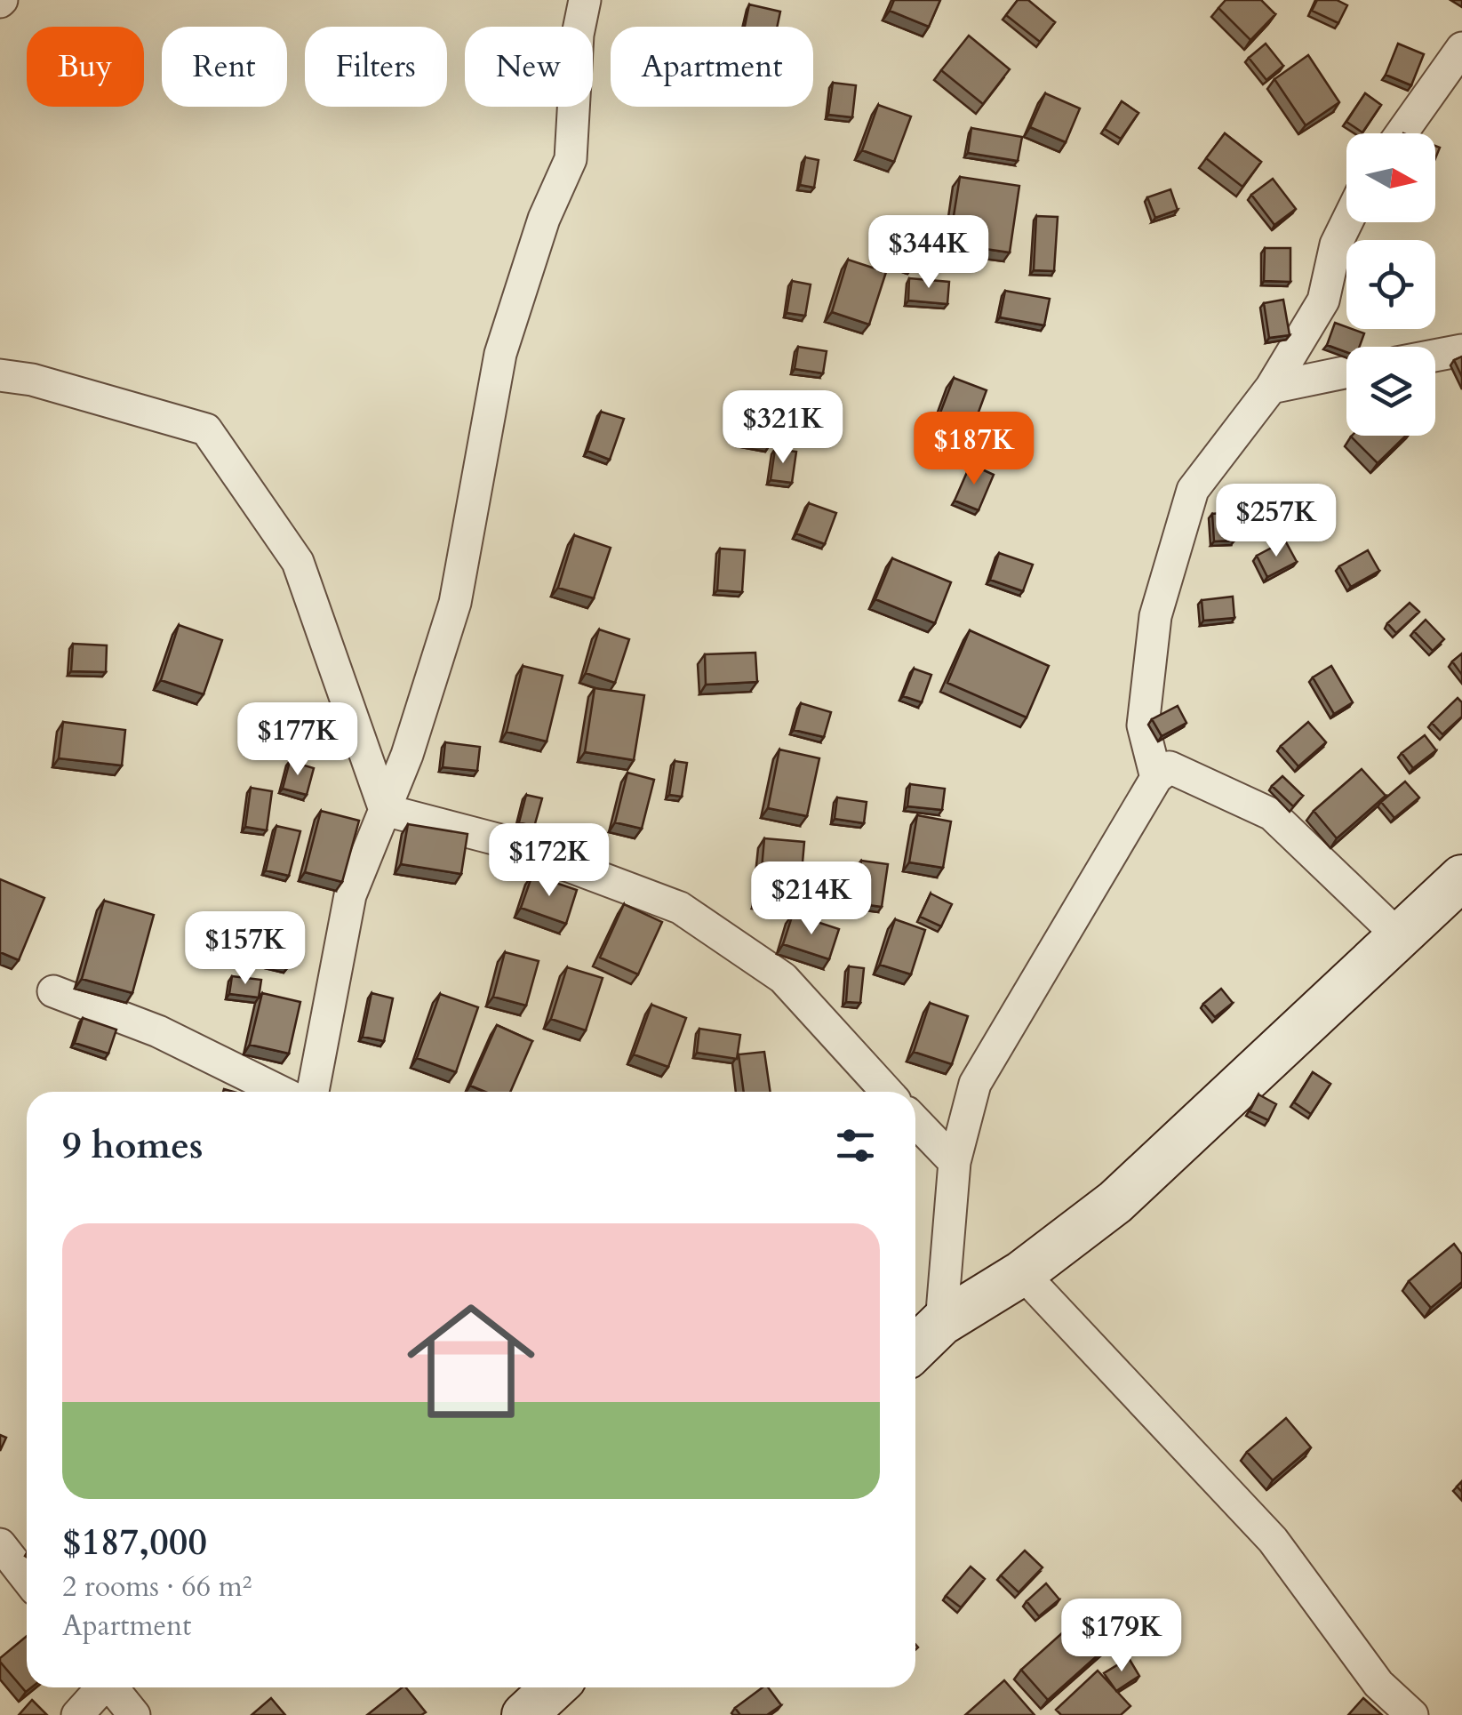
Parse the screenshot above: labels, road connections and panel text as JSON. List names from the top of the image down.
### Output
{
  "north": "right",
  "page": {
    "chip": [
      "Buy",
      "Rent",
      "Filters",
      "New",
      "Apartment"
    ],
    "price": [
      "$344K",
      "$321K",
      "$187K",
      "$257K",
      "$177K",
      "$172K",
      "$214K",
      "$157K",
      "$179K"
    ],
    "heading": "9 homes",
    "list": [
      {
        "name": "$187,000",
        "note": "2 rooms · 66 m² · Apartment"
      }
    ]
  }
}
